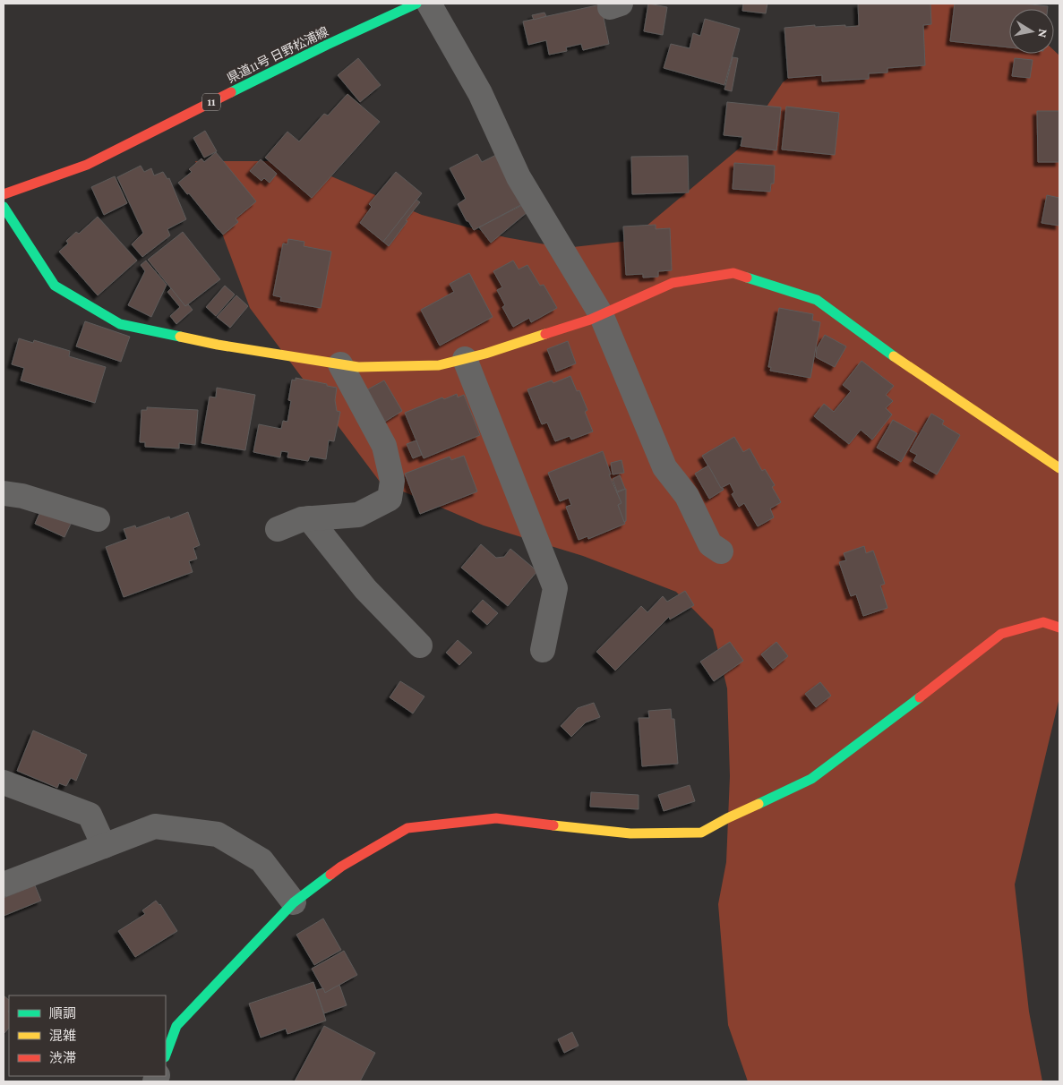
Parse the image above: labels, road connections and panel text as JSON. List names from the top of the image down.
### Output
{
  "streets": {
    "street": ["県道11号 日野松浦線", "11"]
  },
  "legend": ["順調", "混雑", "渋滞"],
  "north": "right"
}
